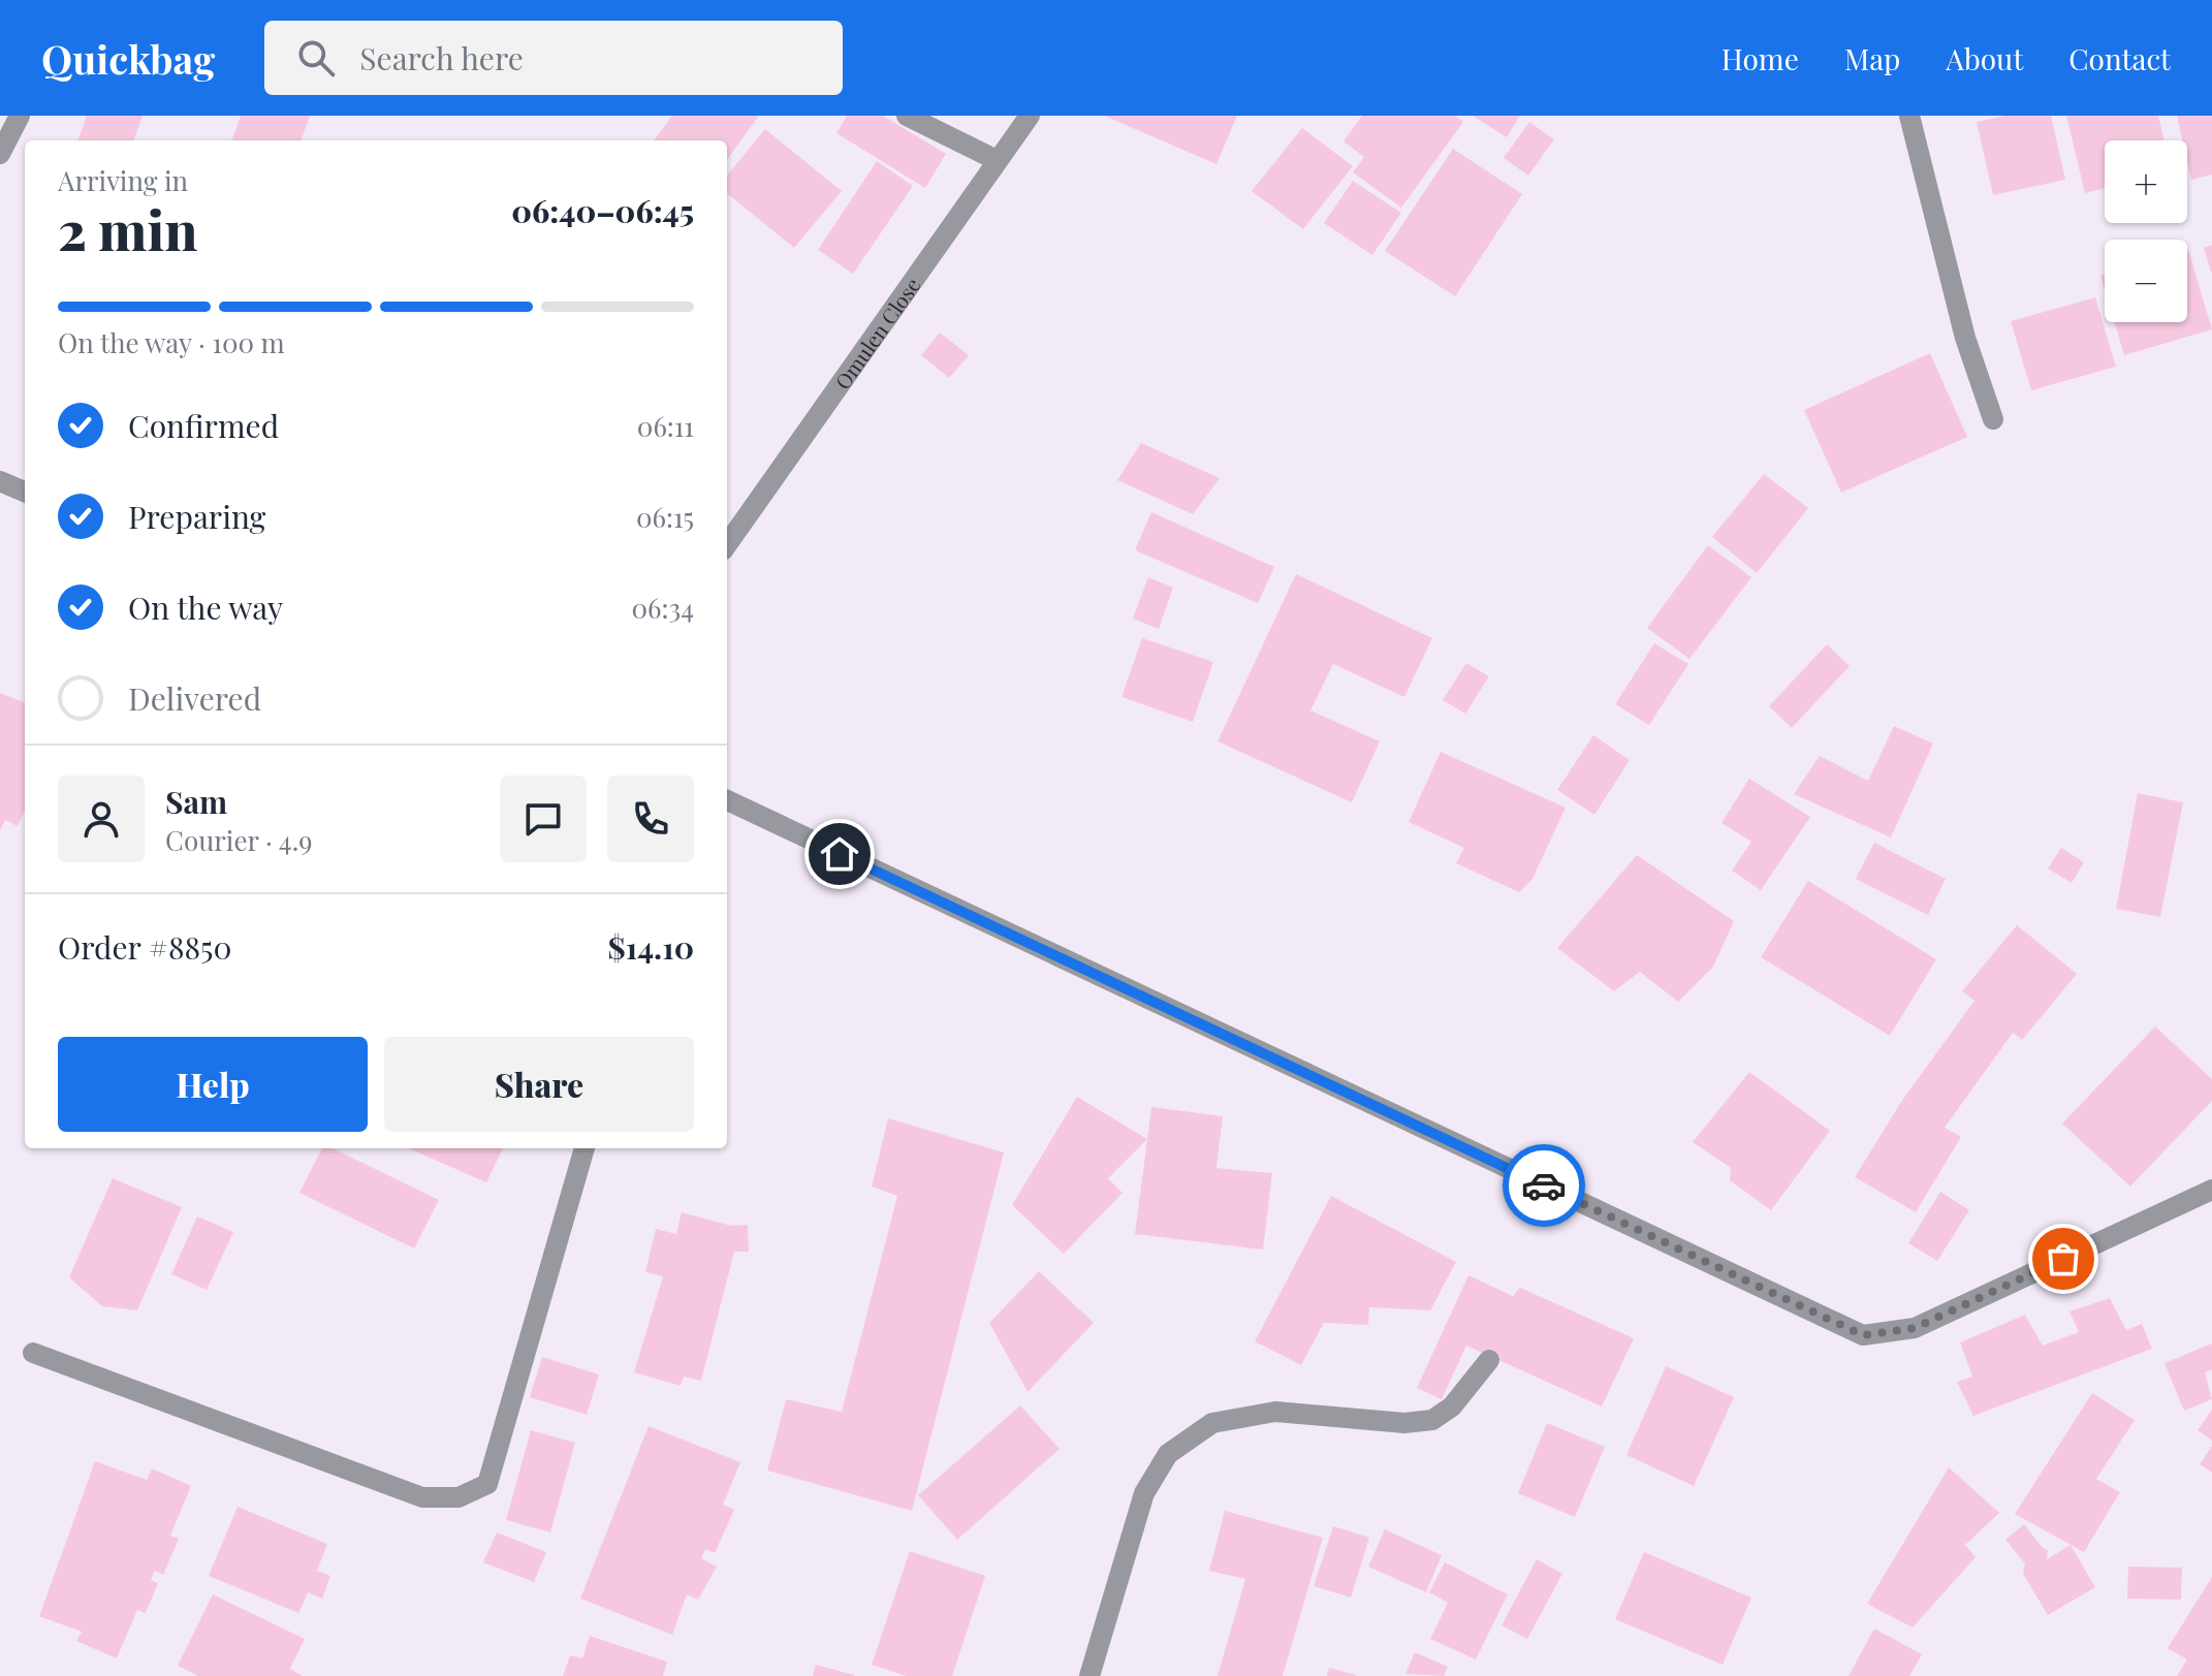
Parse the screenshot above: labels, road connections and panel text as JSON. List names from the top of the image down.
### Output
{
  "streets": {
    "street": ["Omulen Close"]
  },
  "page": {
    "header": "Quickbag",
    "search": "Search here",
    "nav": [
      "Home",
      "Map",
      "About",
      "Contact"
    ],
    "map_buttons": ["+", "−"],
    "heading": ["2 min", "Arriving in", "06:40–06:45"],
    "panel": [
      "Sam",
      "Courier · 4.9",
      "Order #8850",
      "$14.10"
    ],
    "bar": "On the way · 100 m",
    "list": [
      ["Confirmed", "06:11"],
      ["Preparing", "06:15"],
      ["On the way", "06:34"],
      "Delivered"
    ],
    "buttons": ["Help", "Share"]
  }
}
